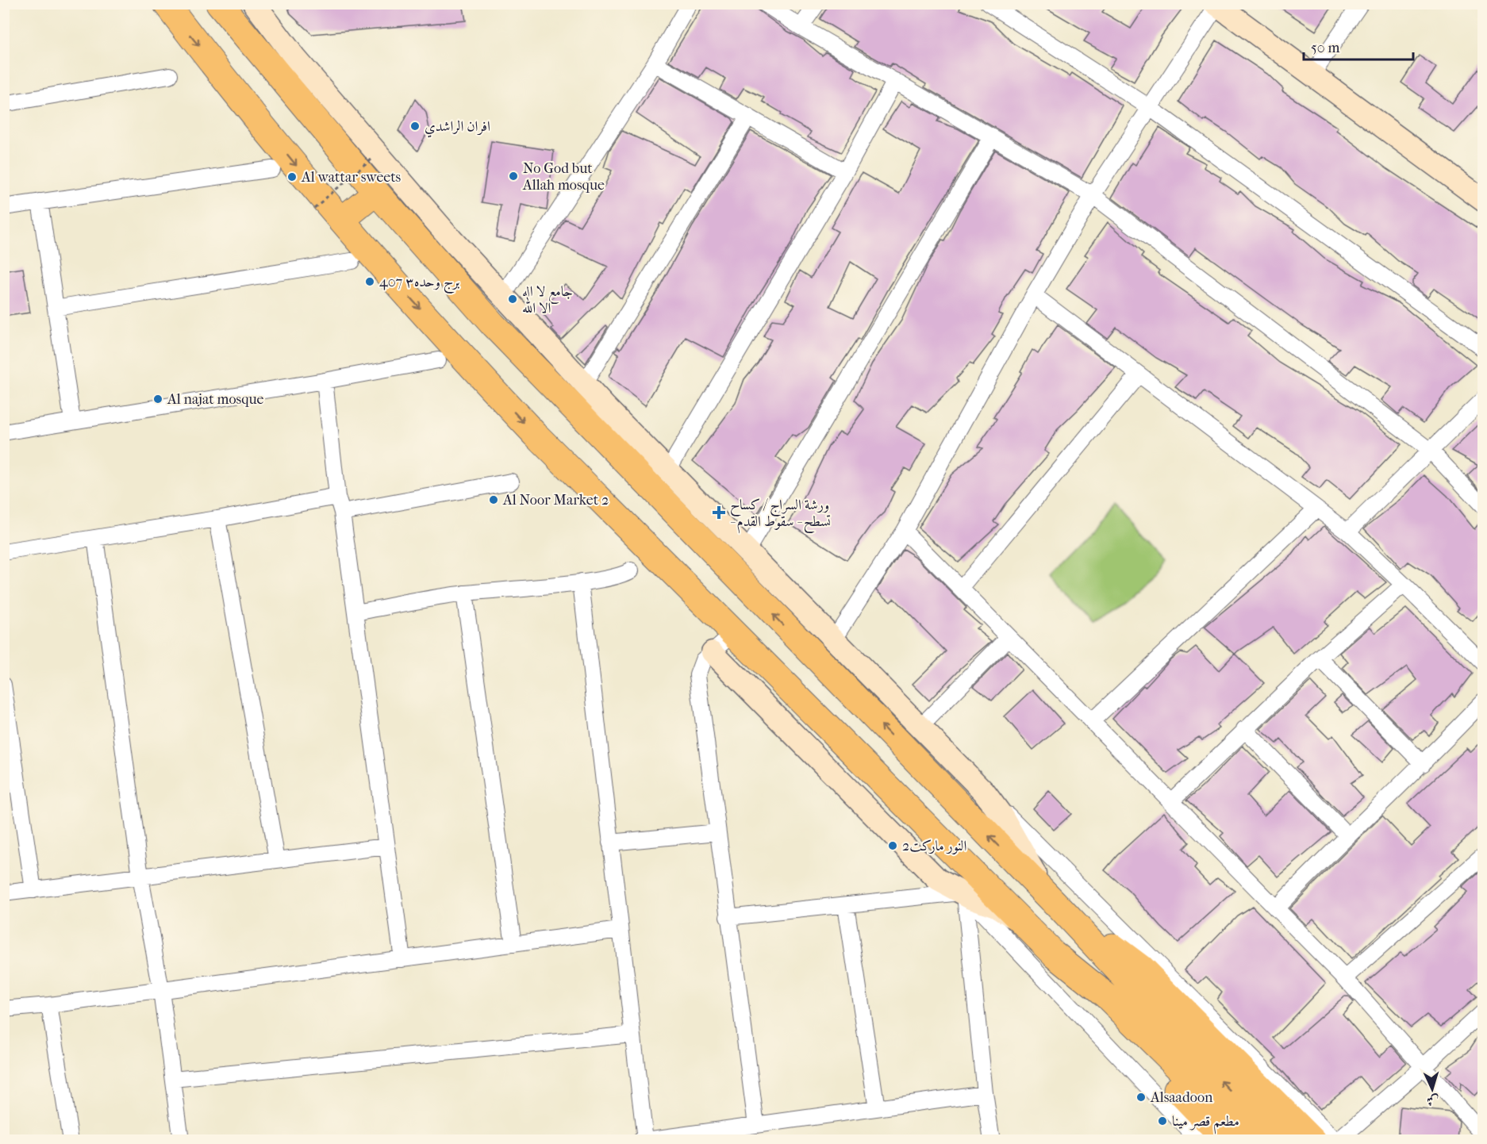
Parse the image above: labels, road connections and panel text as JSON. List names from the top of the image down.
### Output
{
  "places": {
    "other": [
      "افران الراشدي",
      "No God but Allah mosque",
      "Al wattar sweets",
      "برج وحده٣ 407",
      "جامع لا اله الا الله",
      "Al najat mosque",
      "Al Noor Market 2",
      "النور ماركت2",
      "Alsaadoon",
      "مطعم قصر مينا"
    ],
    "health": ["ورشة السراج / كساح - تسطح - سقوط القدم"]
  },
  "scale_bar": "50 m",
  "north": "bottom"
}
